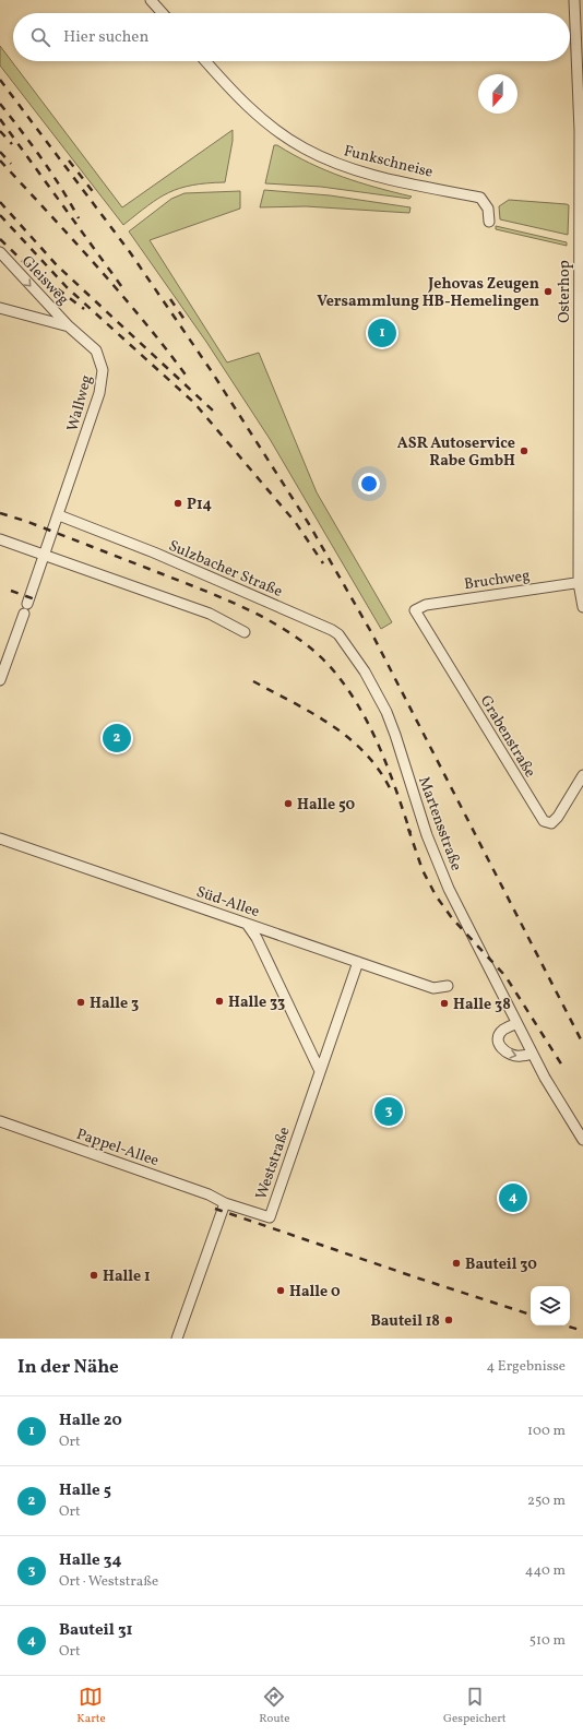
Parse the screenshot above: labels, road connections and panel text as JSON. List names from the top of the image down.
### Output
{
  "streets": {
    "street": [
      "Funkschneise",
      "Gleisweg",
      "Osterhop",
      "Wallweg",
      "Sulzbacher Straße",
      "Bruchweg",
      "Grabenstraße",
      "Martensstraße",
      "Süd-Allee",
      "Pappel-Allee",
      "Weststraße"
    ]
  },
  "crossings": [
    ["Gleisweg", "Wallweg"],
    ["Osterhop", "Bruchweg"],
    ["Wallweg", "Sulzbacher Straße"],
    ["Sulzbacher Straße", "Martensstraße"],
    ["Bruchweg", "Grabenstraße"],
    ["Süd-Allee", "Weststraße"],
    ["Pappel-Allee", "Weststraße"]
  ],
  "one_way": ["Gleisweg"],
  "places": [
    "Jehovas Zeugen Versammlung HB-Hemelingen",
    "ASR Autoservice Rabe GmbH",
    "P14",
    "Halle 50",
    "Halle 33",
    "Halle 3",
    "Halle 38",
    "Bauteil 30",
    "Halle 1",
    "Halle 0",
    "Bauteil 18"
  ],
  "north": "bottom",
  "page": {
    "search": "Hier suchen",
    "pins": [
      "1",
      "2",
      "3",
      "4"
    ],
    "heading": ["In der Nähe", "4 Ergebnisse"],
    "list": [
      {
        "mark": "1",
        "name": "Halle 20",
        "note": "Ort",
        "value": "100 m"
      },
      {
        "mark": "2",
        "name": "Halle 5",
        "note": "Ort",
        "value": "250 m"
      },
      {
        "mark": "3",
        "name": "Halle 34",
        "note": "Ort · Weststraße",
        "value": "440 m"
      },
      {
        "mark": "4",
        "name": "Bauteil 31",
        "note": "Ort",
        "value": "510 m"
      }
    ],
    "nav": ["Karte", "Route", "Gespeichert"]
  }
}
